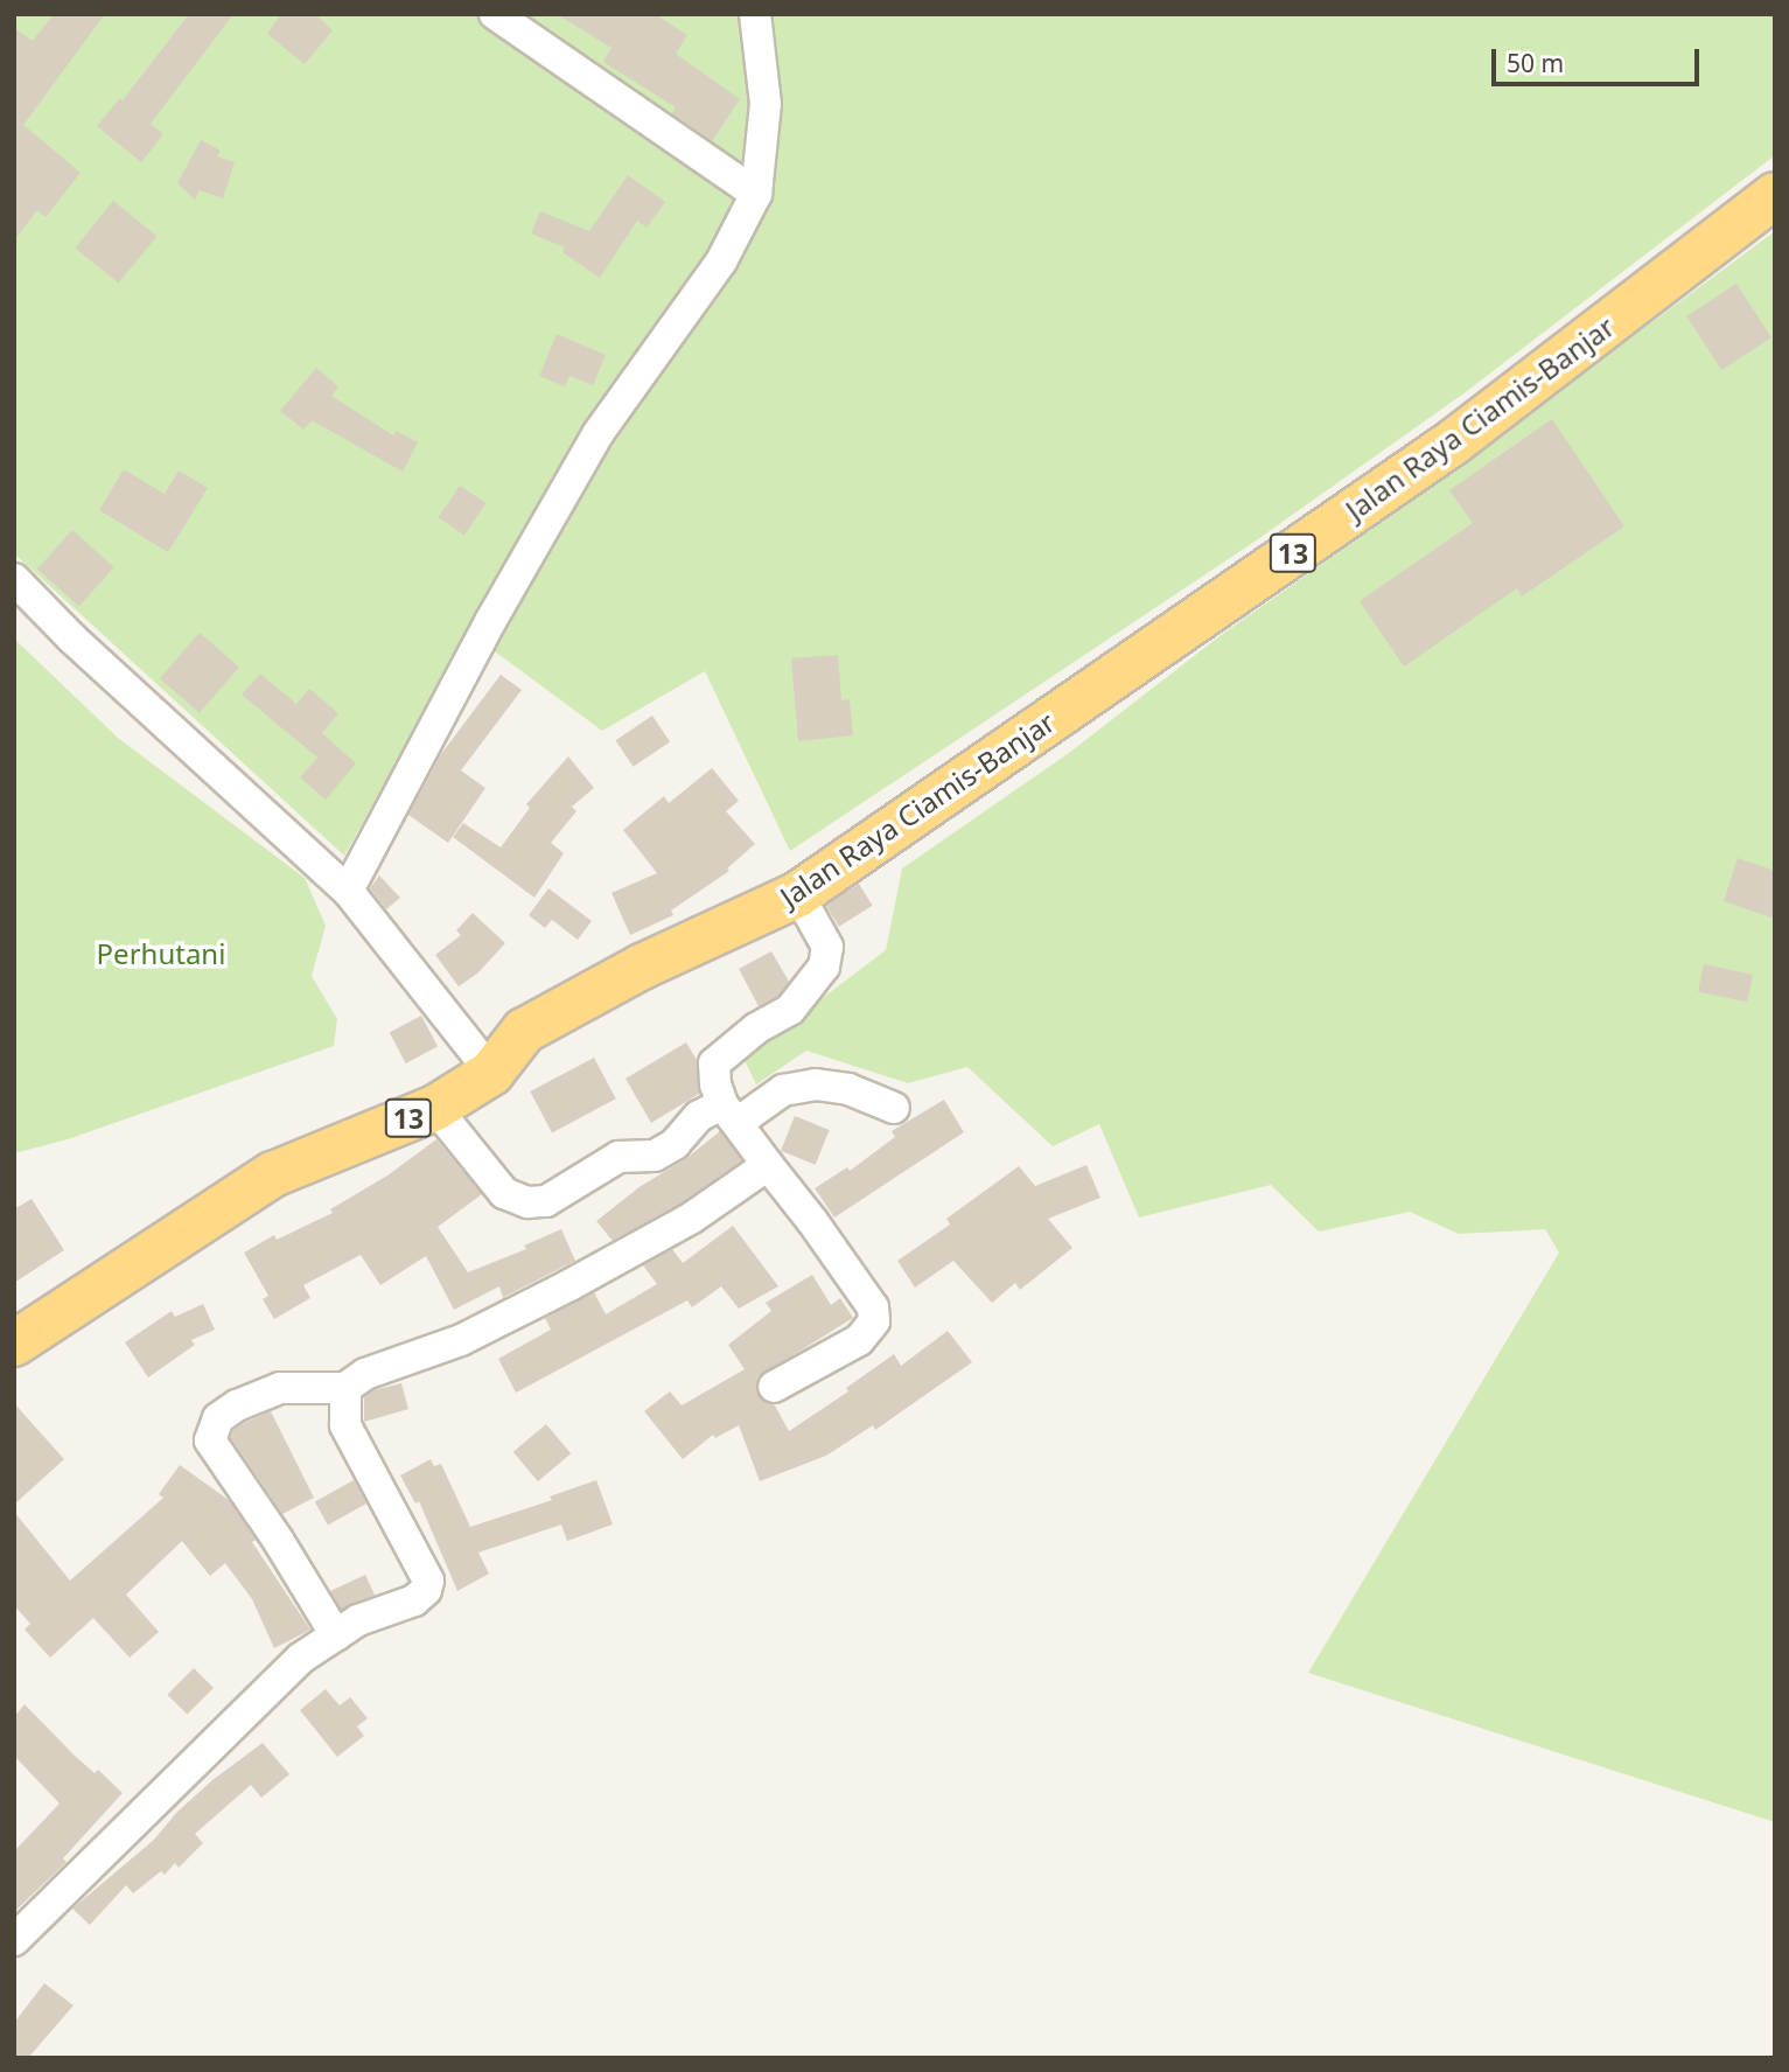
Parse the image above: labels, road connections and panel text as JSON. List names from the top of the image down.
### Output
{
  "streets": {
    "highway": ["Jalan Raya Ciamis-Banjar", "13"]
  },
  "parks": ["Perhutani"],
  "scale_bar": "50 m"
}
